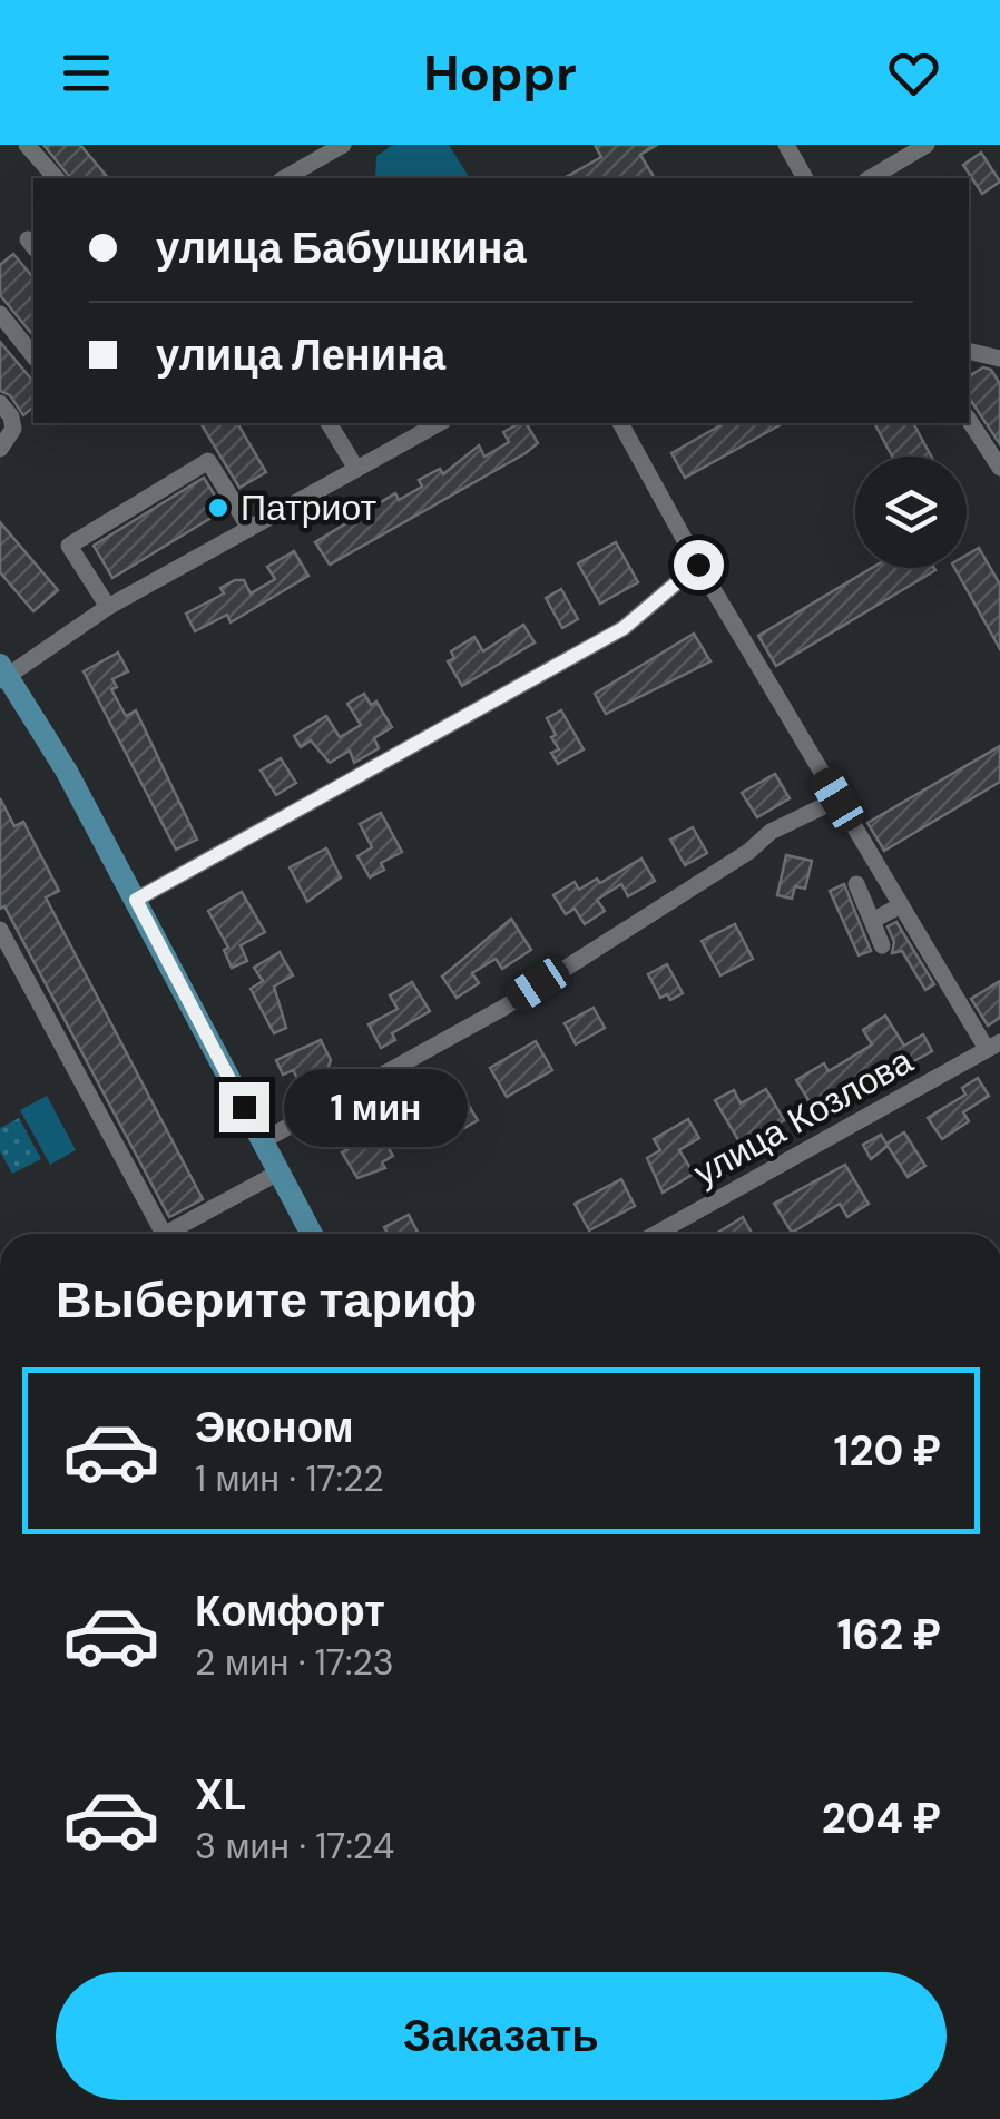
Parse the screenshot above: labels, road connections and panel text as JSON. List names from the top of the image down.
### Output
{
  "streets": {
    "street": ["улица Козлова"]
  },
  "places": ["Патриот"],
  "page": {
    "header": "Hoppr",
    "banner": ["улица Бабушкина", "улица Ленина"],
    "bubble": "1 мин",
    "heading": "Выберите тариф",
    "list": [
      {
        "name": "Эконом",
        "note": "1 мин · 17:22",
        "value": "120 ₽"
      },
      {
        "name": "Комфорт",
        "note": "2 мин · 17:23",
        "value": "162 ₽"
      },
      {
        "name": "XL",
        "note": "3 мин · 17:24",
        "value": "204 ₽"
      }
    ],
    "buttons": "Заказать"
  }
}
